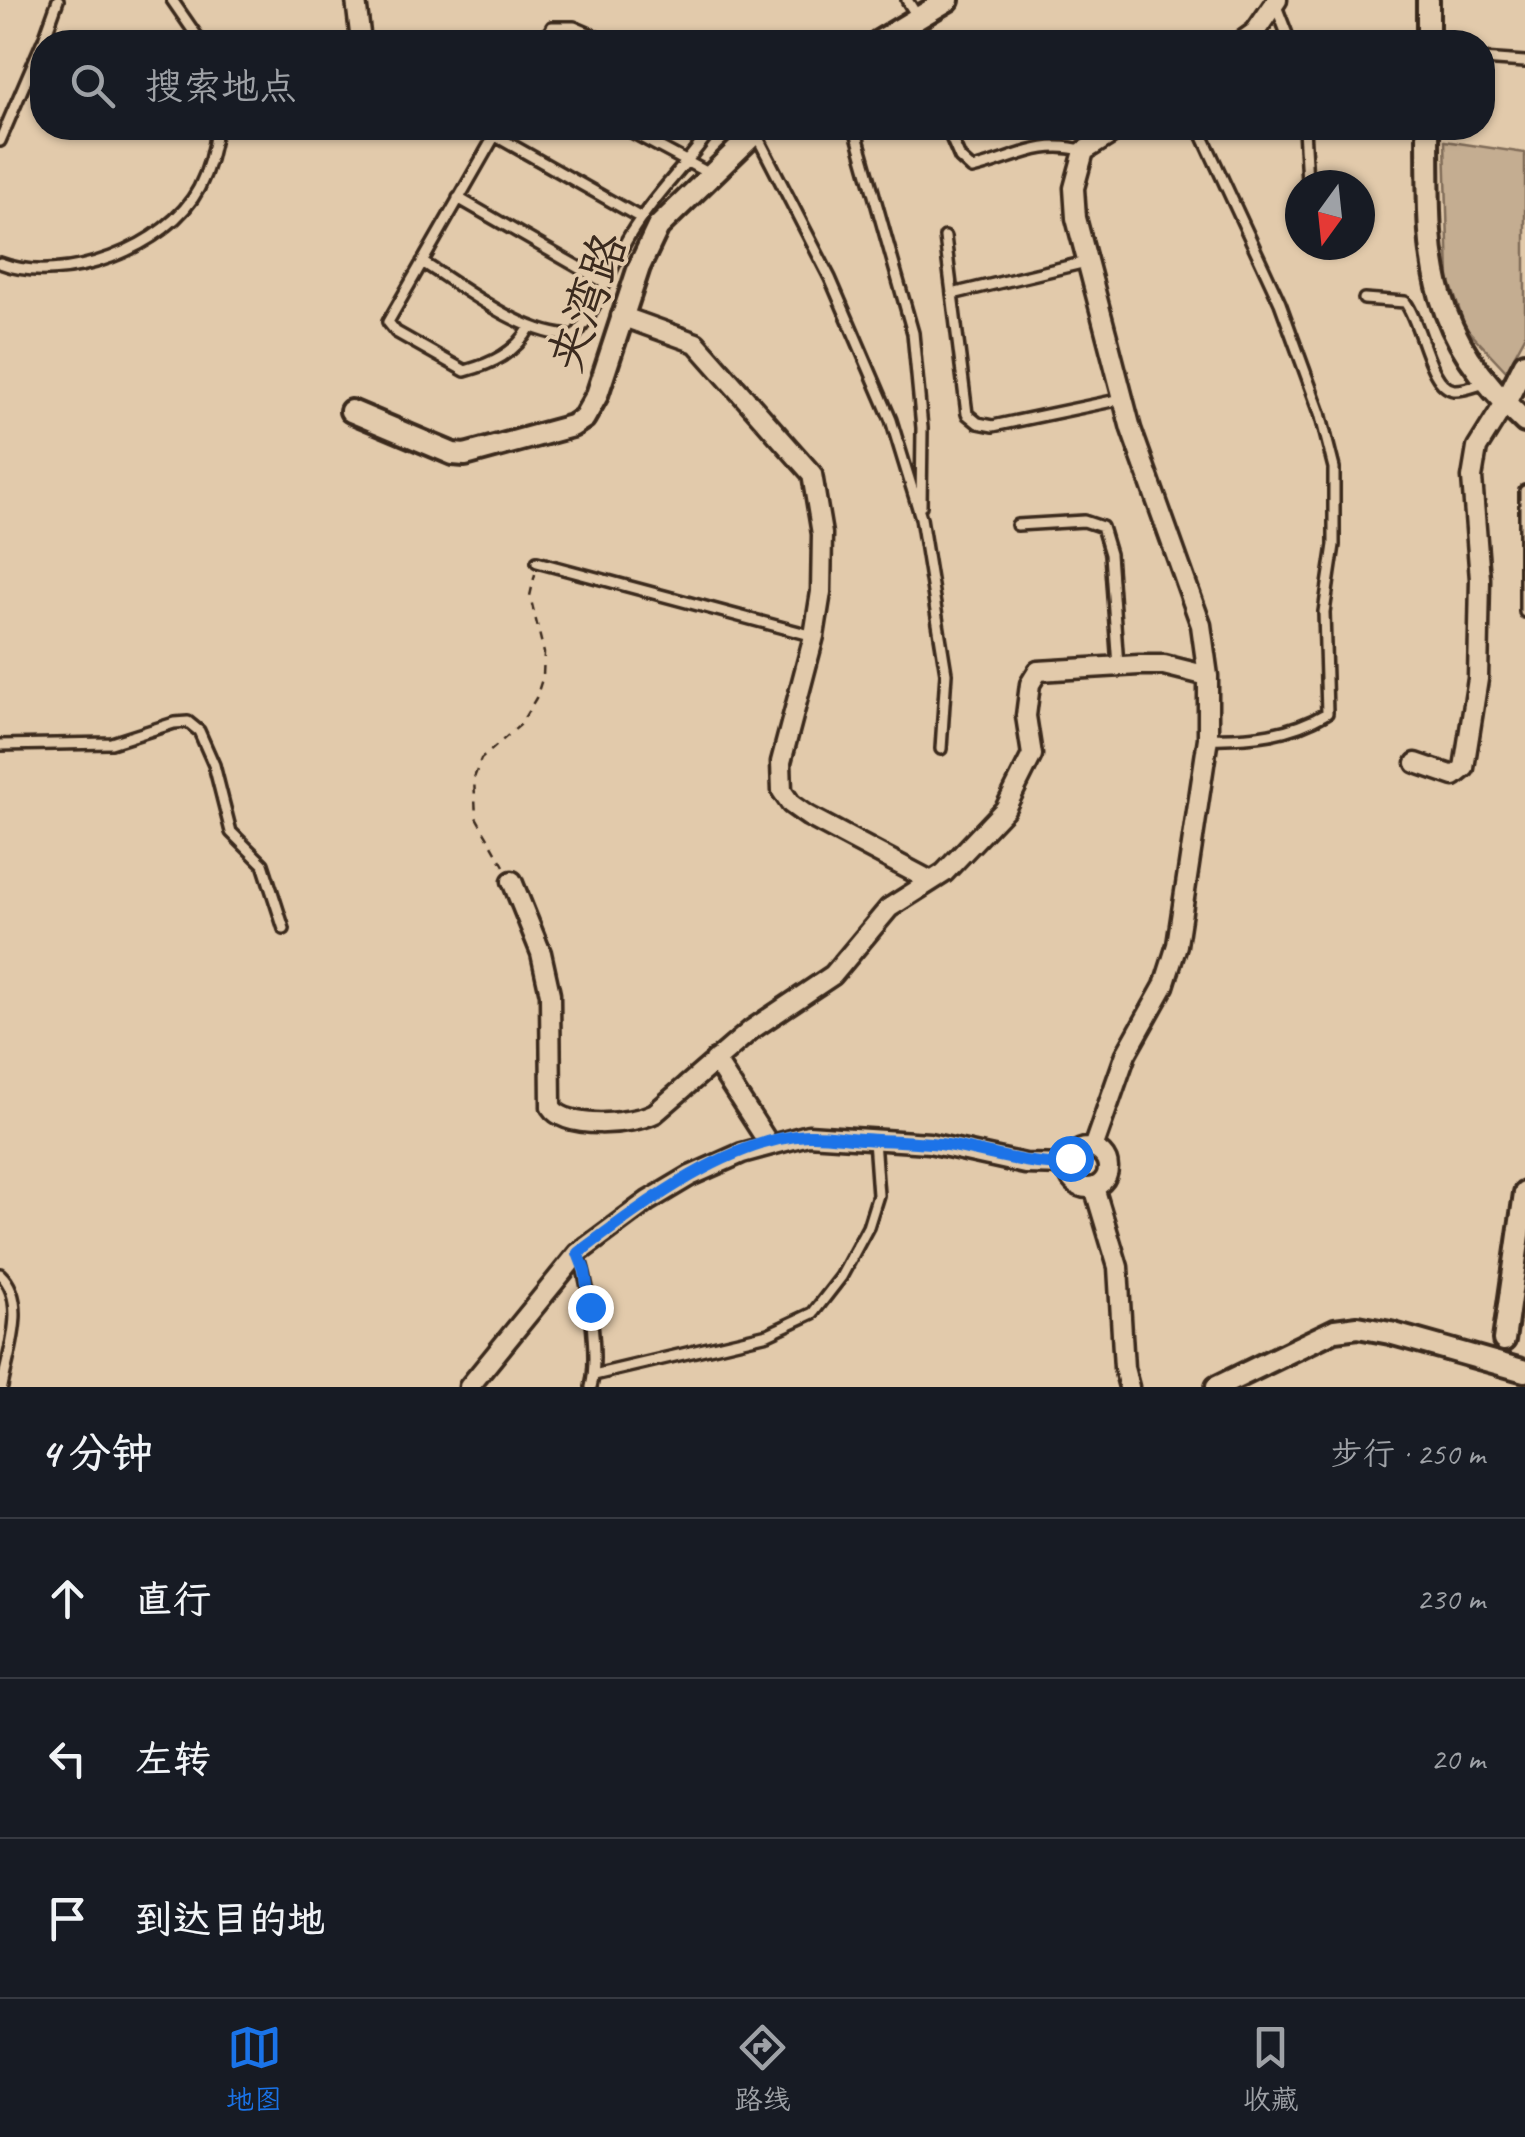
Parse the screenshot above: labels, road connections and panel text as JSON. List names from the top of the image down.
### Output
{
  "streets": {
    "street": ["夹湾路"]
  },
  "north": "bottom",
  "page": {
    "search": "搜索地点",
    "heading": ["4 分钟", "步行 · 250 m"],
    "list": [
      ["直行", "230 m"],
      ["左转", "20 m"],
      "到达目的地"
    ],
    "nav": ["地图", "路线", "收藏"]
  }
}
